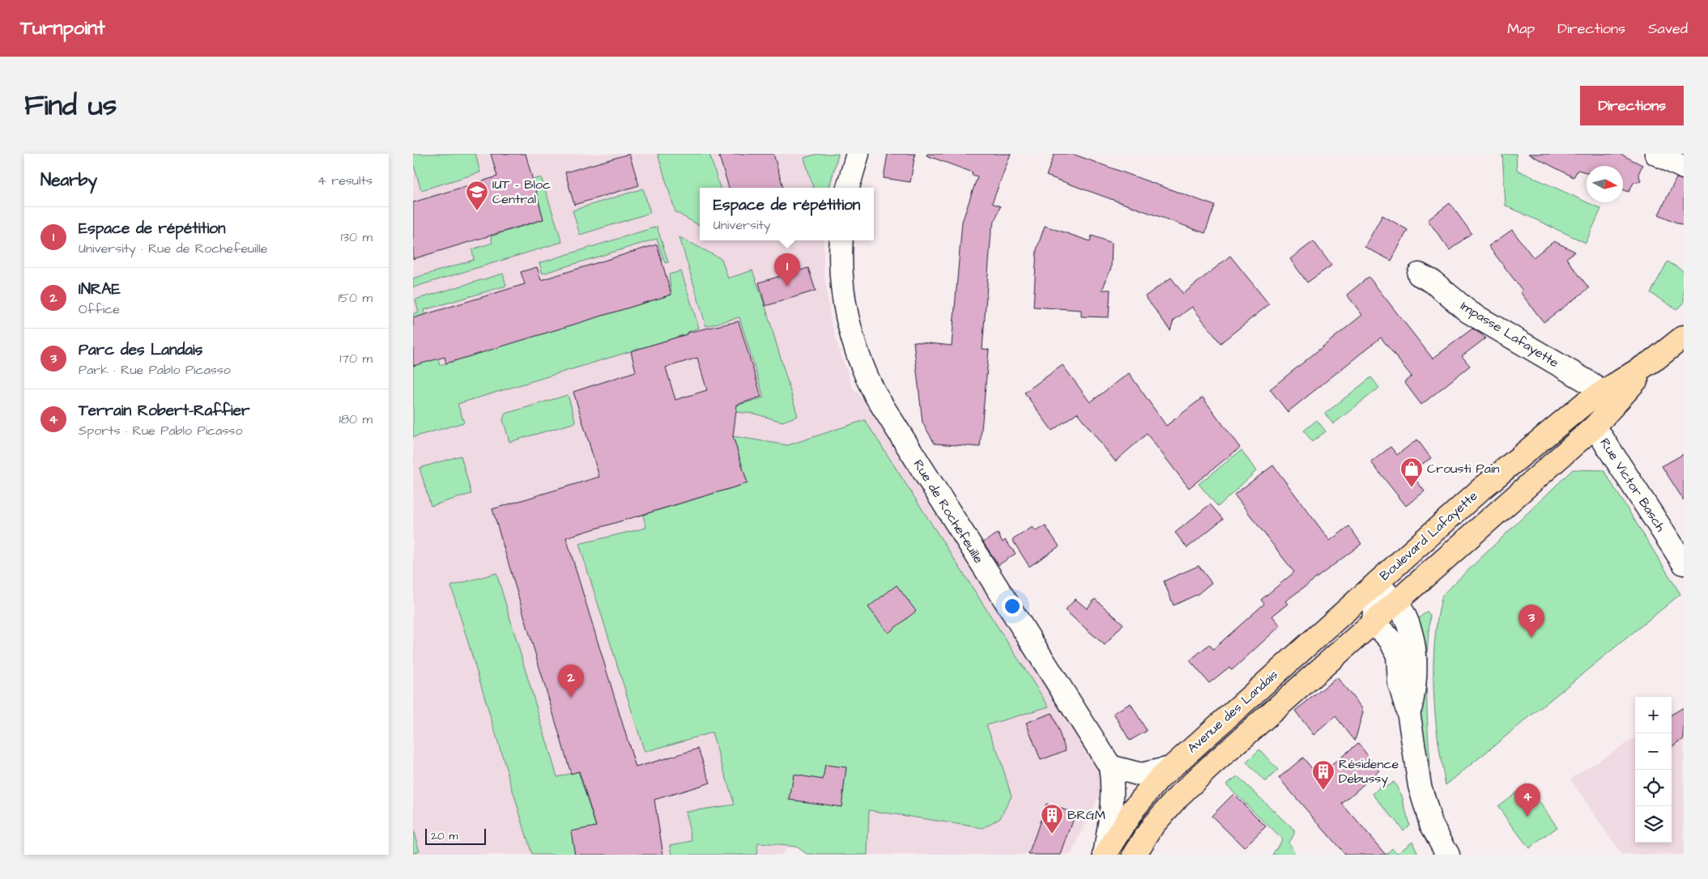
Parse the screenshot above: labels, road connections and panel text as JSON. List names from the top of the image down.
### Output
{
  "streets": {
    "main road": ["Boulevard Lafayette", "Avenue des Landais"],
    "street": ["Impasse Lafayette", "Rue Victor Basch", "Rue de Rochefeuille"]
  },
  "crossings": [
    ["Impasse Lafayette", "Boulevard Lafayette"],
    ["Rue Victor Basch", "Boulevard Lafayette"],
    ["Rue de Rochefeuille", "Avenue des Landais"],
    ["Boulevard Lafayette", "Avenue des Landais"]
  ],
  "places": {
    "school or university": ["IUT - Bloc Central"],
    "shop": ["Crousti Pain"],
    "building": ["Résidence Debussy", "BRGM"]
  },
  "scale_bar": "20 m",
  "north": "right",
  "page": {
    "header": "Turnpoint",
    "nav": ["Map", "Directions", "Saved"],
    "title": "Find us",
    "buttons": "Directions",
    "heading": ["Nearby", "4 results"],
    "popup": ["Espace de répétition", "University"],
    "list": [
      {
        "mark": "1",
        "name": "Espace de répétition",
        "note": "University · Rue de Rochefeuille",
        "value": "130 m"
      },
      {
        "mark": "2",
        "name": "INRAE",
        "note": "Office",
        "value": "150 m"
      },
      {
        "mark": "3",
        "name": "Parc des Landais",
        "note": "Park · Rue Pablo Picasso",
        "value": "170 m"
      },
      {
        "mark": "4",
        "name": "Terrain Robert-Raffier",
        "note": "Sports · Rue Pablo Picasso",
        "value": "180 m"
      }
    ],
    "pins": [
      "1",
      "3",
      "2",
      "4"
    ],
    "map_buttons": ["+", "−"],
    "scale": "20 m"
  }
}
